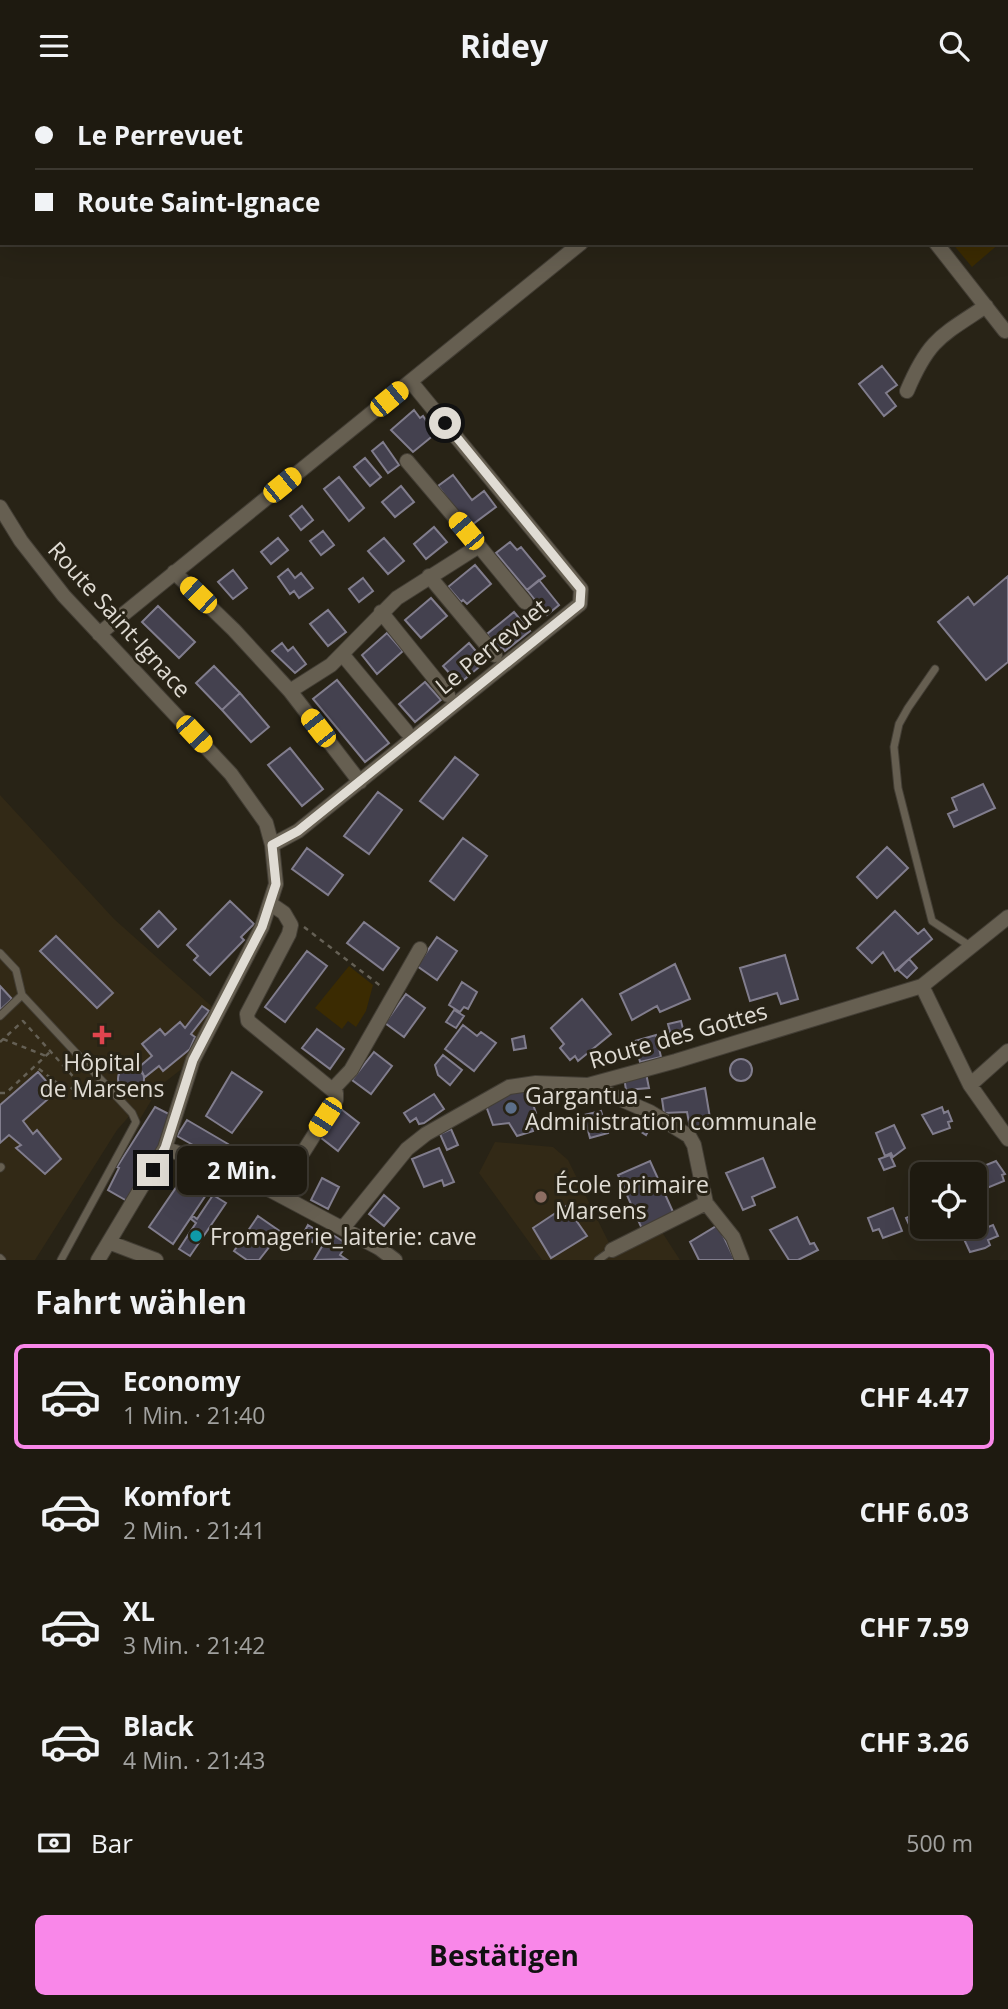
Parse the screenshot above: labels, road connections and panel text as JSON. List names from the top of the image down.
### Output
{
  "streets": {
    "street": ["Route Saint-Ignace", "Le Perrevuet", "Route des Gottes"]
  },
  "crossings": [
    ["Route Saint-Ignace", "Le Perrevuet"]
  ],
  "places": {
    "health": ["Hôpital de Marsens"],
    "other": ["Gargantua - Administration communale", "École primaire Marsens", "Fromagerie_laiterie: cave"]
  },
  "page": {
    "header": "Ridey",
    "banner": ["Le Perrevuet", "Route Saint-Ignace"],
    "bubble": "2 Min.",
    "heading": "Fahrt wählen",
    "list": [
      {
        "name": "Economy",
        "note": "1 Min. · 21:40",
        "value": "CHF 4.47"
      },
      {
        "name": "Komfort",
        "note": "2 Min. · 21:41",
        "value": "CHF 6.03"
      },
      {
        "name": "XL",
        "note": "3 Min. · 21:42",
        "value": "CHF 7.59"
      },
      {
        "name": "Black",
        "note": "4 Min. · 21:43",
        "value": "CHF 3.26"
      }
    ],
    "pay": ["Bar", "500 m"],
    "buttons": "Bestätigen"
  }
}
